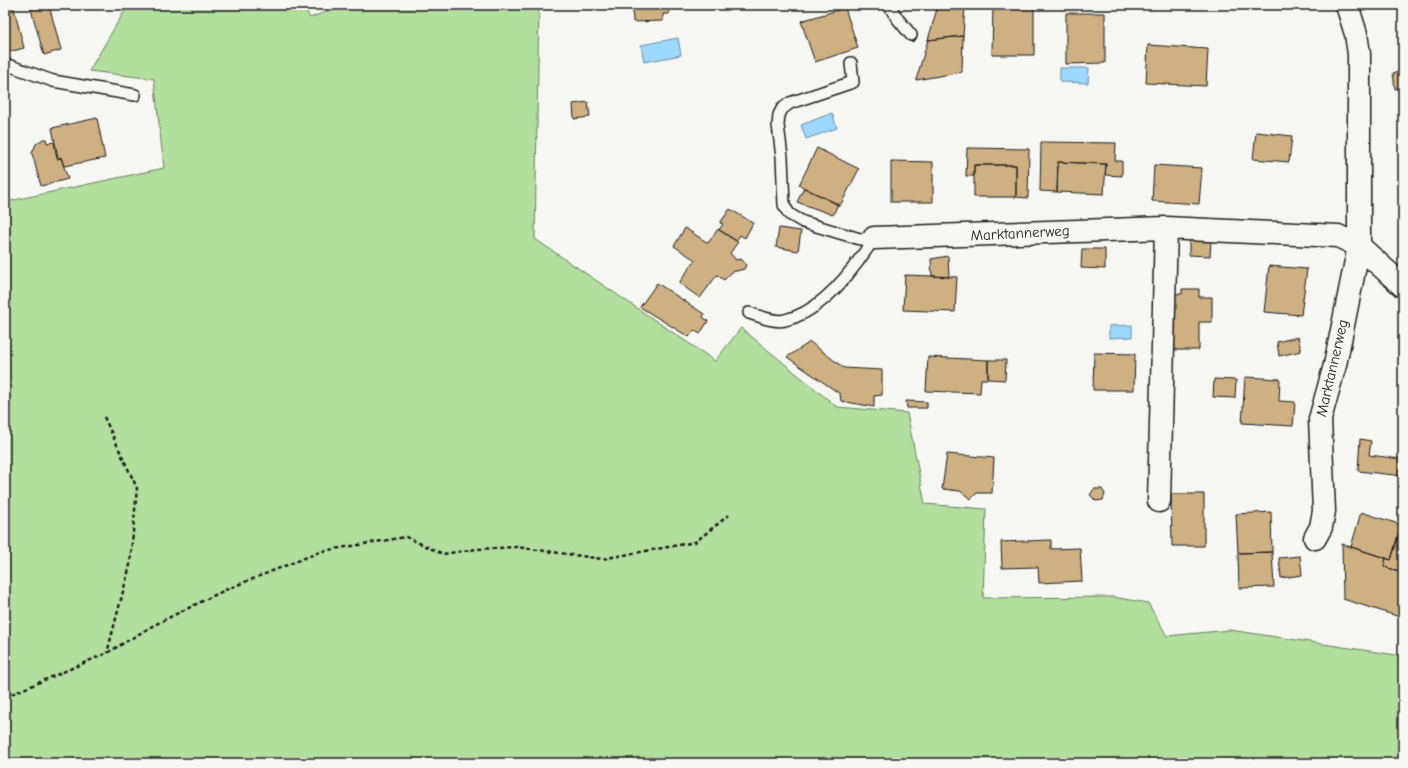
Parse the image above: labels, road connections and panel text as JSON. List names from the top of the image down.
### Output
{
  "streets": {
    "street": ["Marktannerweg"]
  }
}
